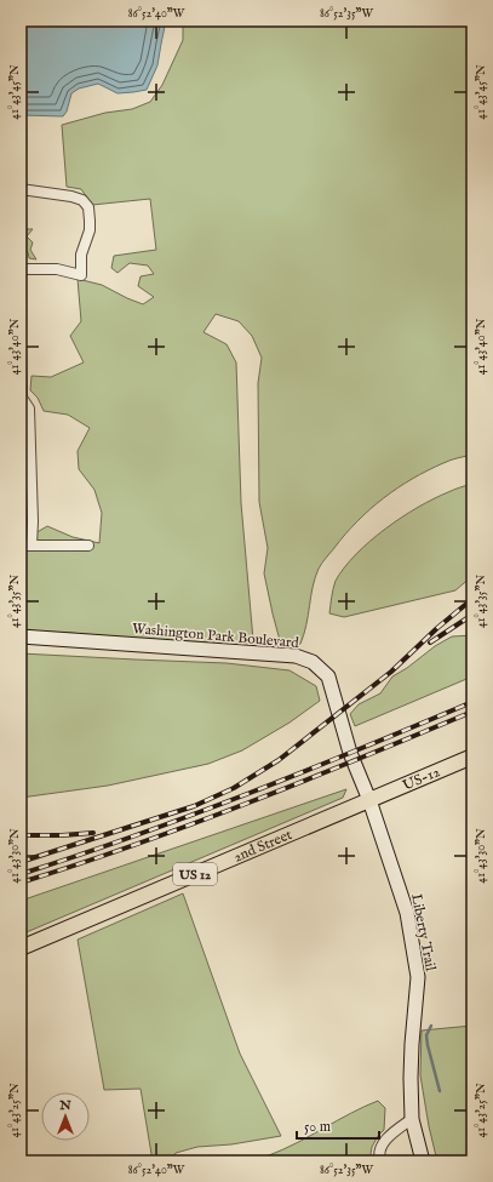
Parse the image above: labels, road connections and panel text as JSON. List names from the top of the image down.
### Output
{
  "streets": {
    "main road": ["US-12", "2nd Street", "US 12"],
    "street": ["Washington Park Boulevard", "Liberty Trail"]
  },
  "crossings": [
    ["Washington Park Boulevard", "US-12"],
    ["Washington Park Boulevard", "2nd Street"],
    ["Washington Park Boulevard", "Liberty Trail"],
    ["US-12", "2nd Street"],
    ["US-12", "Liberty Trail"],
    ["2nd Street", "Liberty Trail"]
  ],
  "scale_bar": "50 m",
  "north": "top",
  "coordinates": [
    "86°52'40\"W",
    "86°52'35\"W",
    "41°43'45\"N",
    "41°43'40\"N",
    "41°43'35\"N",
    "41°43'30\"N",
    "41°43'25\"N"
  ]
}
